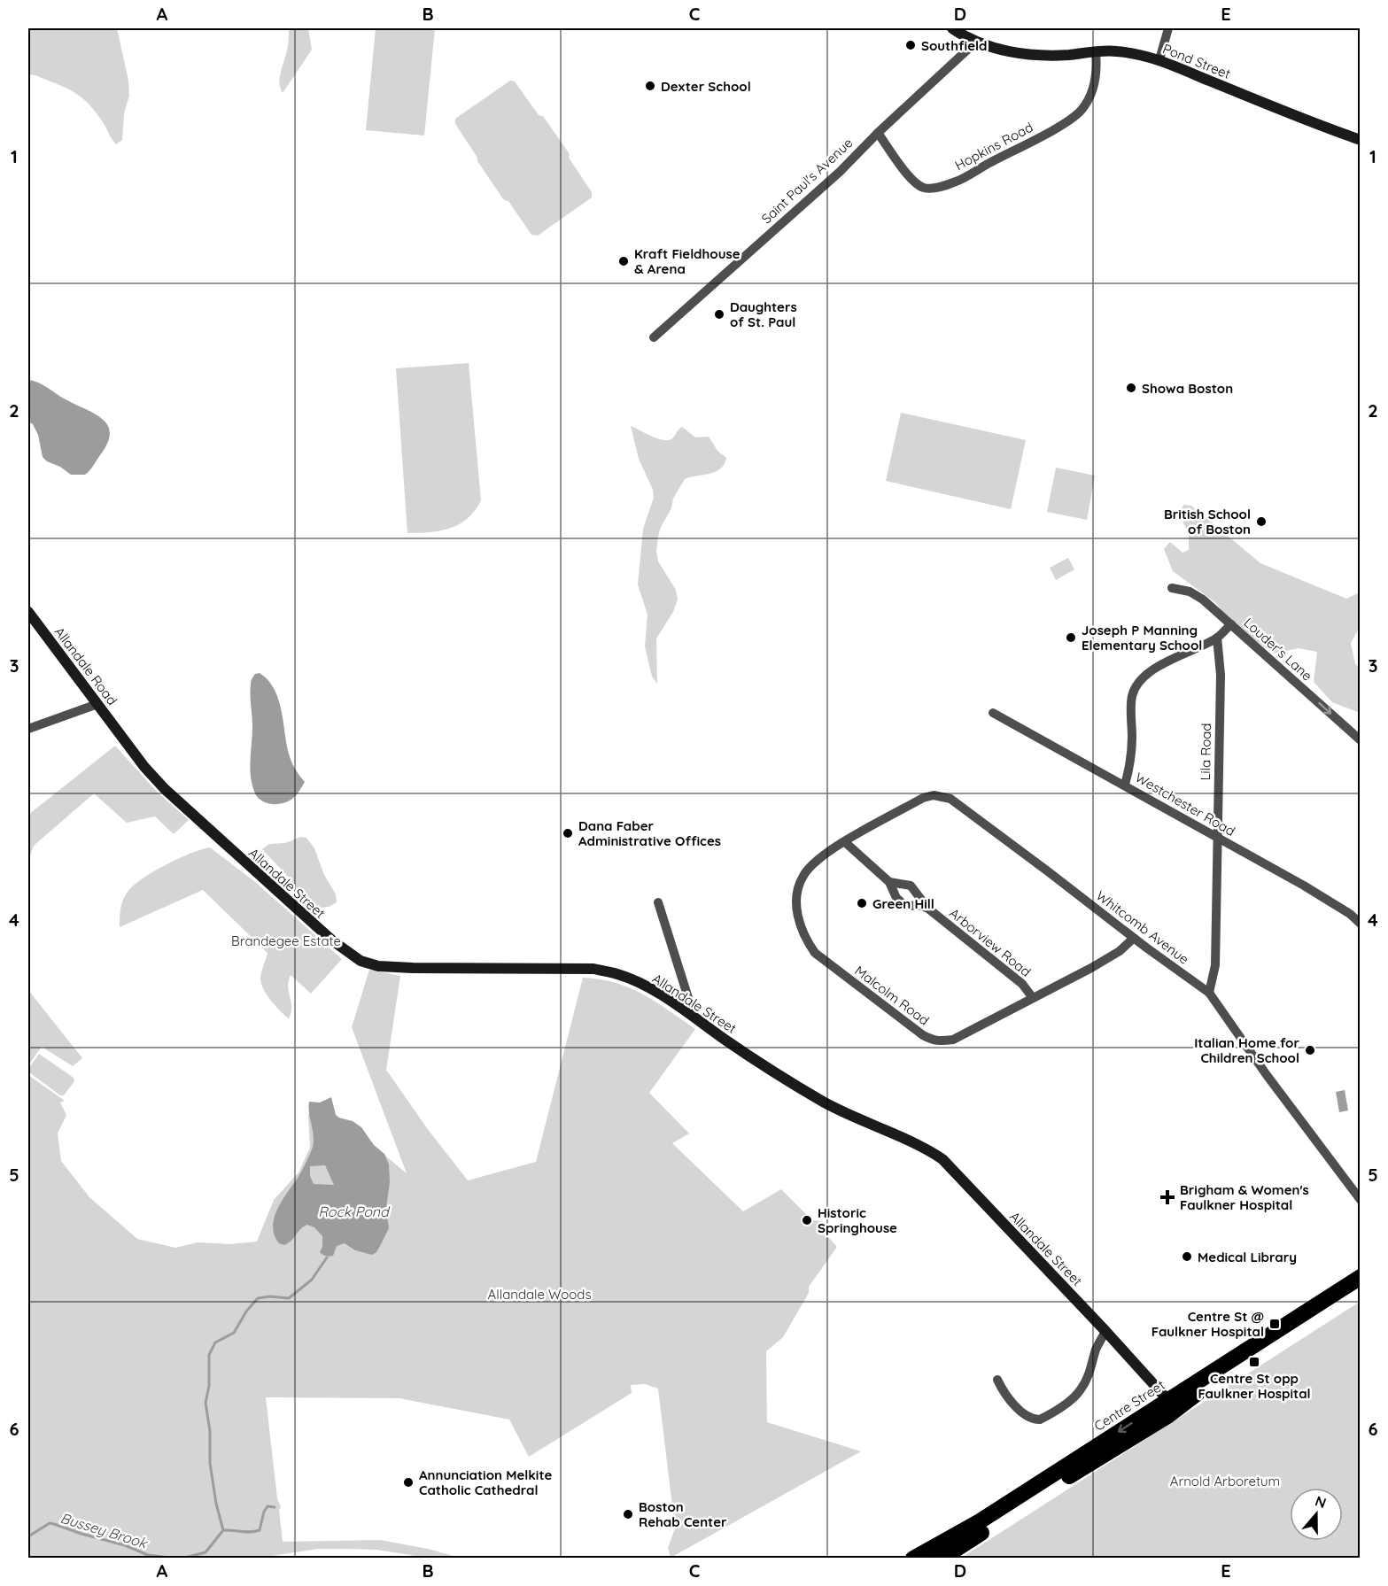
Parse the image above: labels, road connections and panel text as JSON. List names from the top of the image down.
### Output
{
  "streets": {
    "highway": ["Centre Street"],
    "street": [
      "Pond Street",
      "Hopkins Road",
      "Saint Paul's Avenue",
      "Louder's Lane",
      "Allandale Road",
      "Lila Road",
      "Westchester Road",
      "Allandale Street",
      "Whitcomb Avenue",
      "Arborview Road",
      "Malcolm Road"
    ]
  },
  "crossings": [
    ["Pond Street", "Hopkins Road"],
    ["Pond Street", "Saint Paul's Avenue"],
    ["Hopkins Road", "Saint Paul's Avenue"],
    ["Allandale Road", "Allandale Street"],
    ["Lila Road", "Westchester Road"],
    ["Lila Road", "Whitcomb Avenue"],
    ["Allandale Street", "Centre Street"],
    ["Whitcomb Avenue", "Arborview Road"],
    ["Whitcomb Avenue", "Malcolm Road"],
    ["Arborview Road", "Malcolm Road"]
  ],
  "one_way": ["Louder's Lane"],
  "water": ["Rock Pond", "Bussey Brook"],
  "parks": ["Brandegee Estate", "Allandale Woods", "Arnold Arboretum"],
  "places": {
    "other": [
      "Southfield",
      "Dexter School",
      "Kraft Fieldhouse & Arena",
      "Daughters of St. Paul",
      "Showa Boston",
      "British School of Boston",
      "Joseph P Manning Elementary School",
      "Dana Faber Administrative Offices",
      "Green Hill",
      "Italian Home for Children School",
      "Historic Springhouse",
      "Medical Library",
      "Annunciation Melkite Catholic Cathedral",
      "Boston Rehab Center"
    ],
    "health": ["Brigham & Women's Faulkner Hospital"],
    "transit": ["Centre St @ Faulkner Hospital", "Centre St opp Faulkner Hospital"]
  },
  "north": "top",
  "grid": {
    "columns": [
      "A",
      "B",
      "C",
      "D",
      "E"
    ],
    "rows": [
      "1",
      "2",
      "3",
      "4",
      "5",
      "6"
    ]
  }
}
